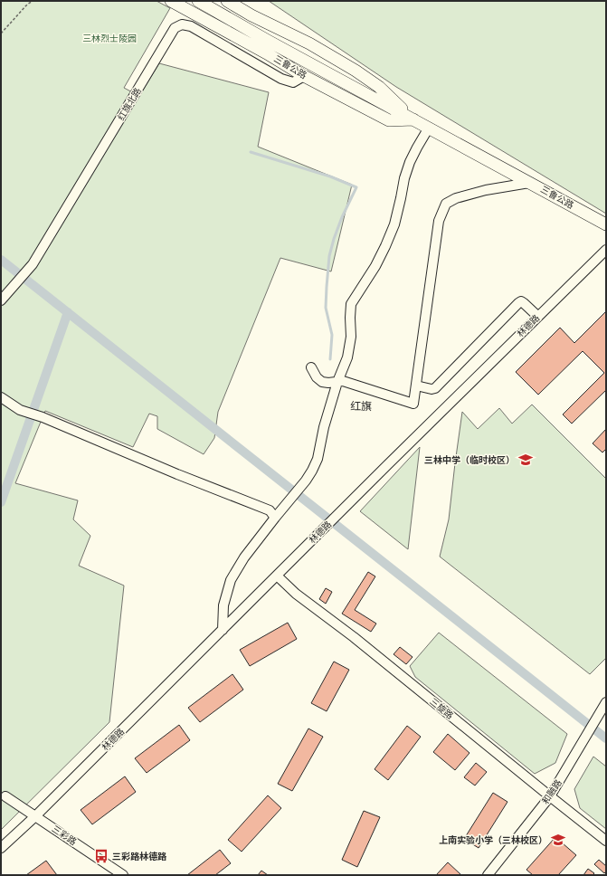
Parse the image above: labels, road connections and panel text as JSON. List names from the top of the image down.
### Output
{
  "streets": {
    "main road": ["三鲁公路"],
    "street": [
      "红旗北路",
      "林德路",
      "三旋路",
      "和融路",
      "三彩路"
    ]
  },
  "crossings": [
    ["三鲁公路", "红旗北路"],
    ["林德路", "三旋路"],
    ["林德路", "三彩路"],
    ["三旋路", "和融路"]
  ],
  "districts": ["红旗"],
  "parks": ["三林烈士陵园"],
  "places": {
    "school or university": ["三林中学（临时校区）", "上南实验小学（三林校区）"],
    "bus stop": ["三彩路林德路"]
  }
}
